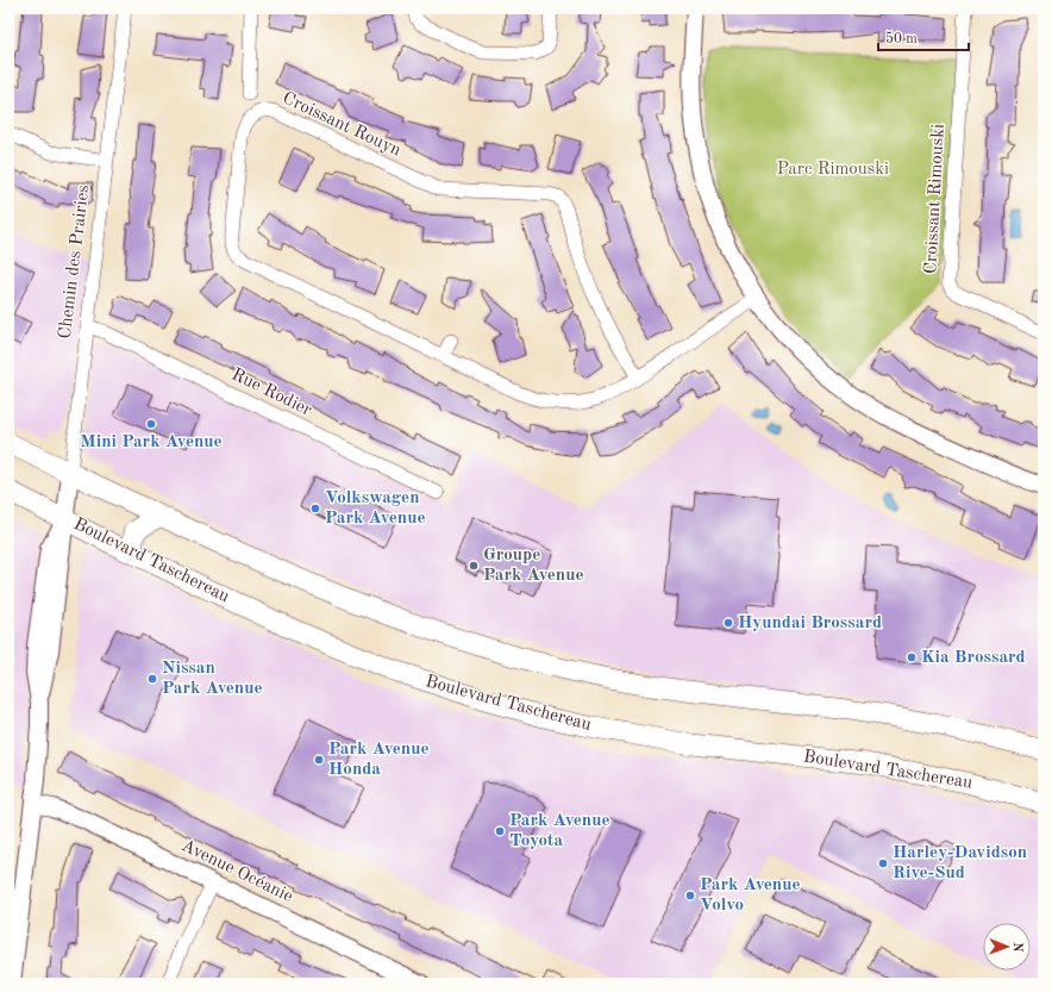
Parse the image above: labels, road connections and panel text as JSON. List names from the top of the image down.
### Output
{
  "streets": {
    "main road": ["Boulevard Taschereau"],
    "street": [
      "Croissant Rouyn",
      "Croissant Rimouski",
      "Chemin des Prairies",
      "Rue Rodier",
      "Avenue Océanie"
    ]
  },
  "crossings": [
    ["Chemin des Prairies", "Rue Rodier"],
    ["Chemin des Prairies", "Boulevard Taschereau"],
    ["Chemin des Prairies", "Avenue Océanie"]
  ],
  "parks": ["Parc Rimouski"],
  "places": [
    "Mini Park Avenue",
    "Volkswagen Park Avenue",
    "Groupe Park Avenue",
    "Hyundai Brossard",
    "Kia Brossard",
    "Nissan Park Avenue",
    "Park Avenue Honda",
    "Park Avenue Toyota",
    "Harley-Davidson Rive-Sud",
    "Park Avenue Volvo"
  ],
  "scale_bar": "50 m",
  "north": "right"
}
